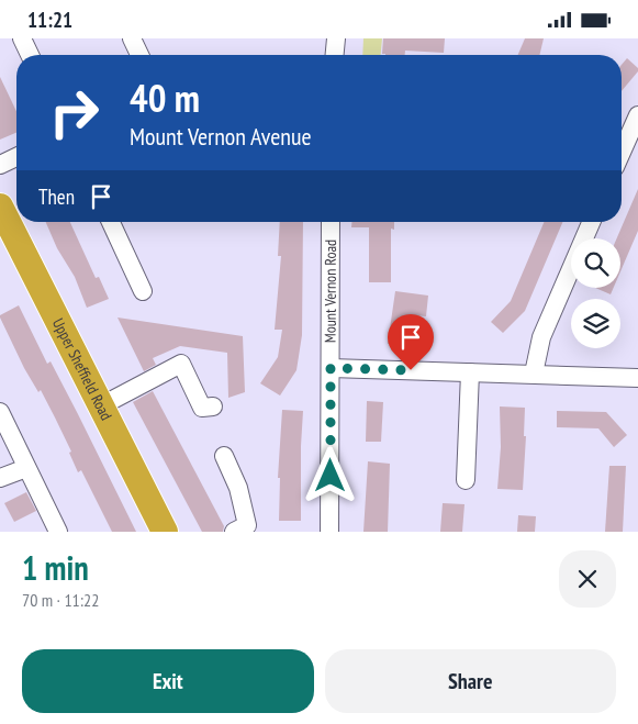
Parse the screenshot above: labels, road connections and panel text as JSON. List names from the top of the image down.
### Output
{
  "streets": {
    "highway": ["Upper Sheffield Road"],
    "street": ["Mount Vernon Road"]
  },
  "page": {
    "status": "11:21",
    "turn": ["40 m", "Mount Vernon Avenue"],
    "then": "Then",
    "heading": ["1 min", "70 m · 11:22"],
    "buttons": ["Exit", "Share"]
  }
}
